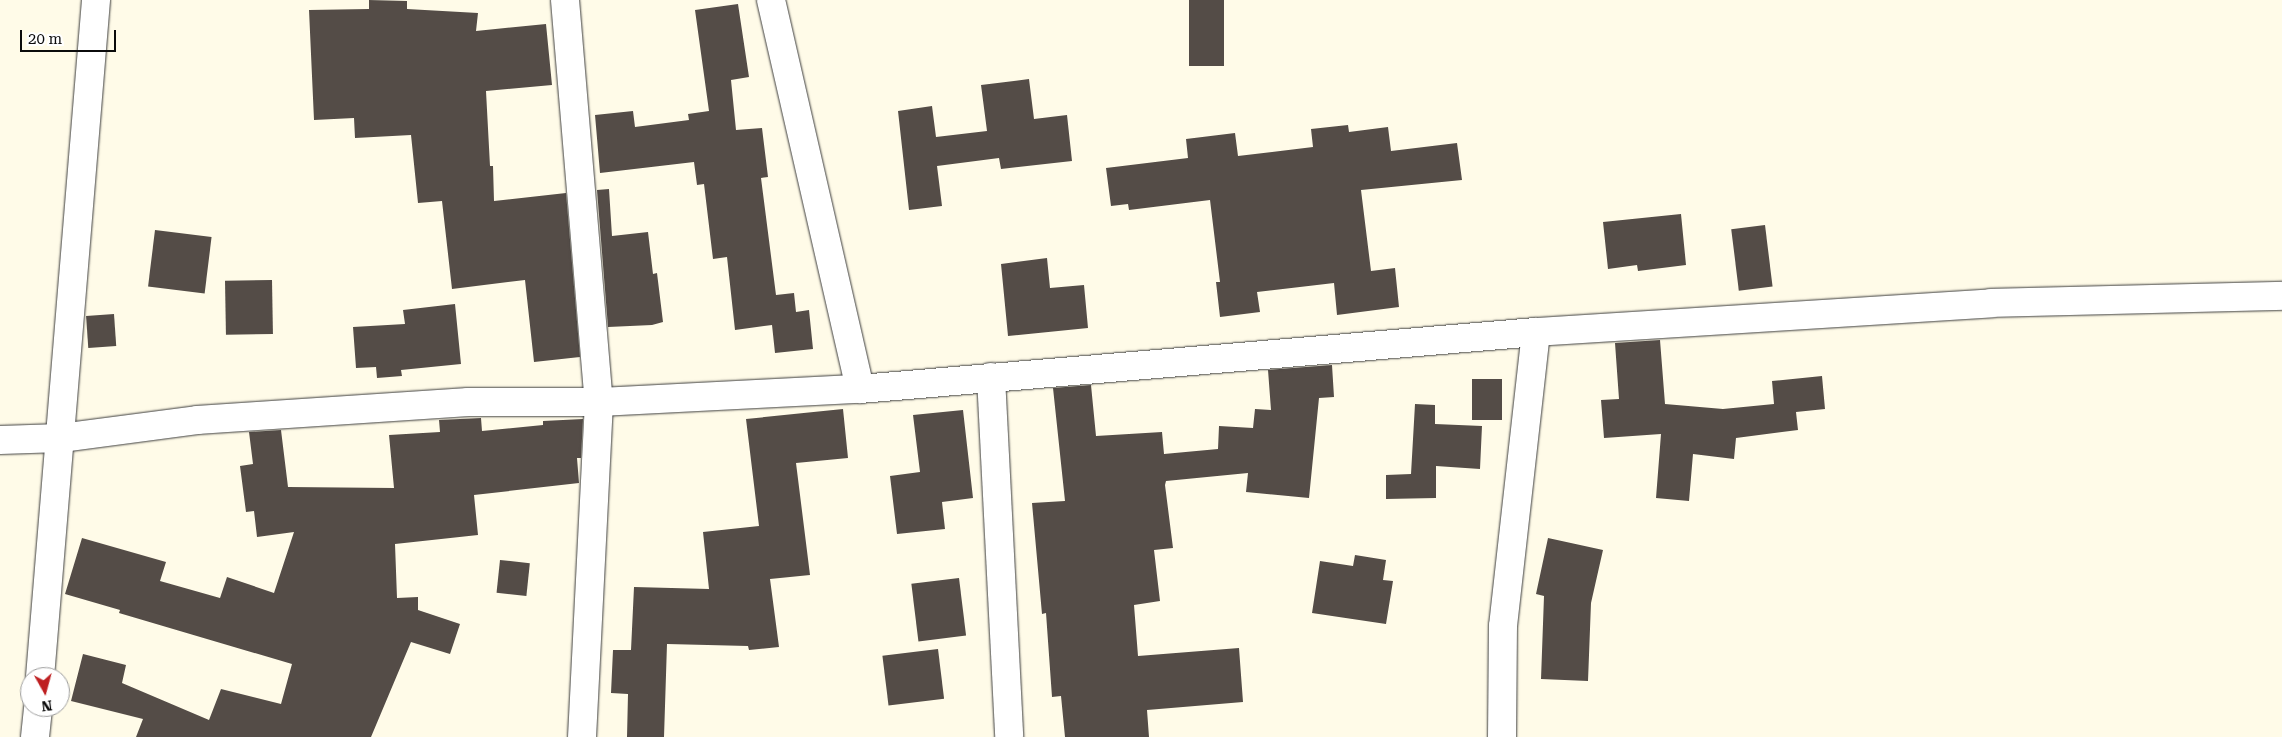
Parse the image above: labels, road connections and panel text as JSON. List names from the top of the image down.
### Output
{
  "scale_bar": "20 m",
  "north": "bottom"
}
